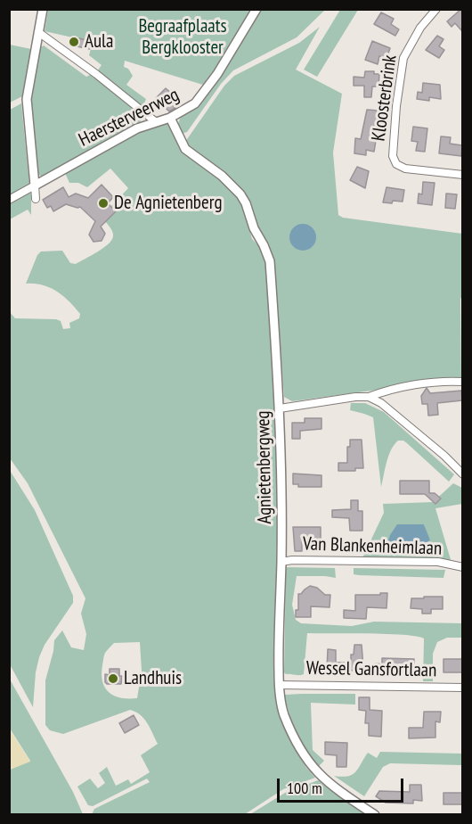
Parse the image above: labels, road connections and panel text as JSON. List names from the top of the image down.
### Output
{
  "streets": {
    "street": [
      "Kloosterbrink",
      "Haersterveerweg",
      "Agnietenbergweg",
      "Van Blankenheimlaan",
      "Wessel Gansfortlaan"
    ]
  },
  "crossings": [
    ["Haersterveerweg", "Agnietenbergweg"],
    ["Agnietenbergweg", "Van Blankenheimlaan"],
    ["Agnietenbergweg", "Wessel Gansfortlaan"]
  ],
  "parks": ["Begraafplaats Bergklooster"],
  "places": ["Aula", "De Agnietenberg", "Landhuis"],
  "scale_bar": "100 m"
}
